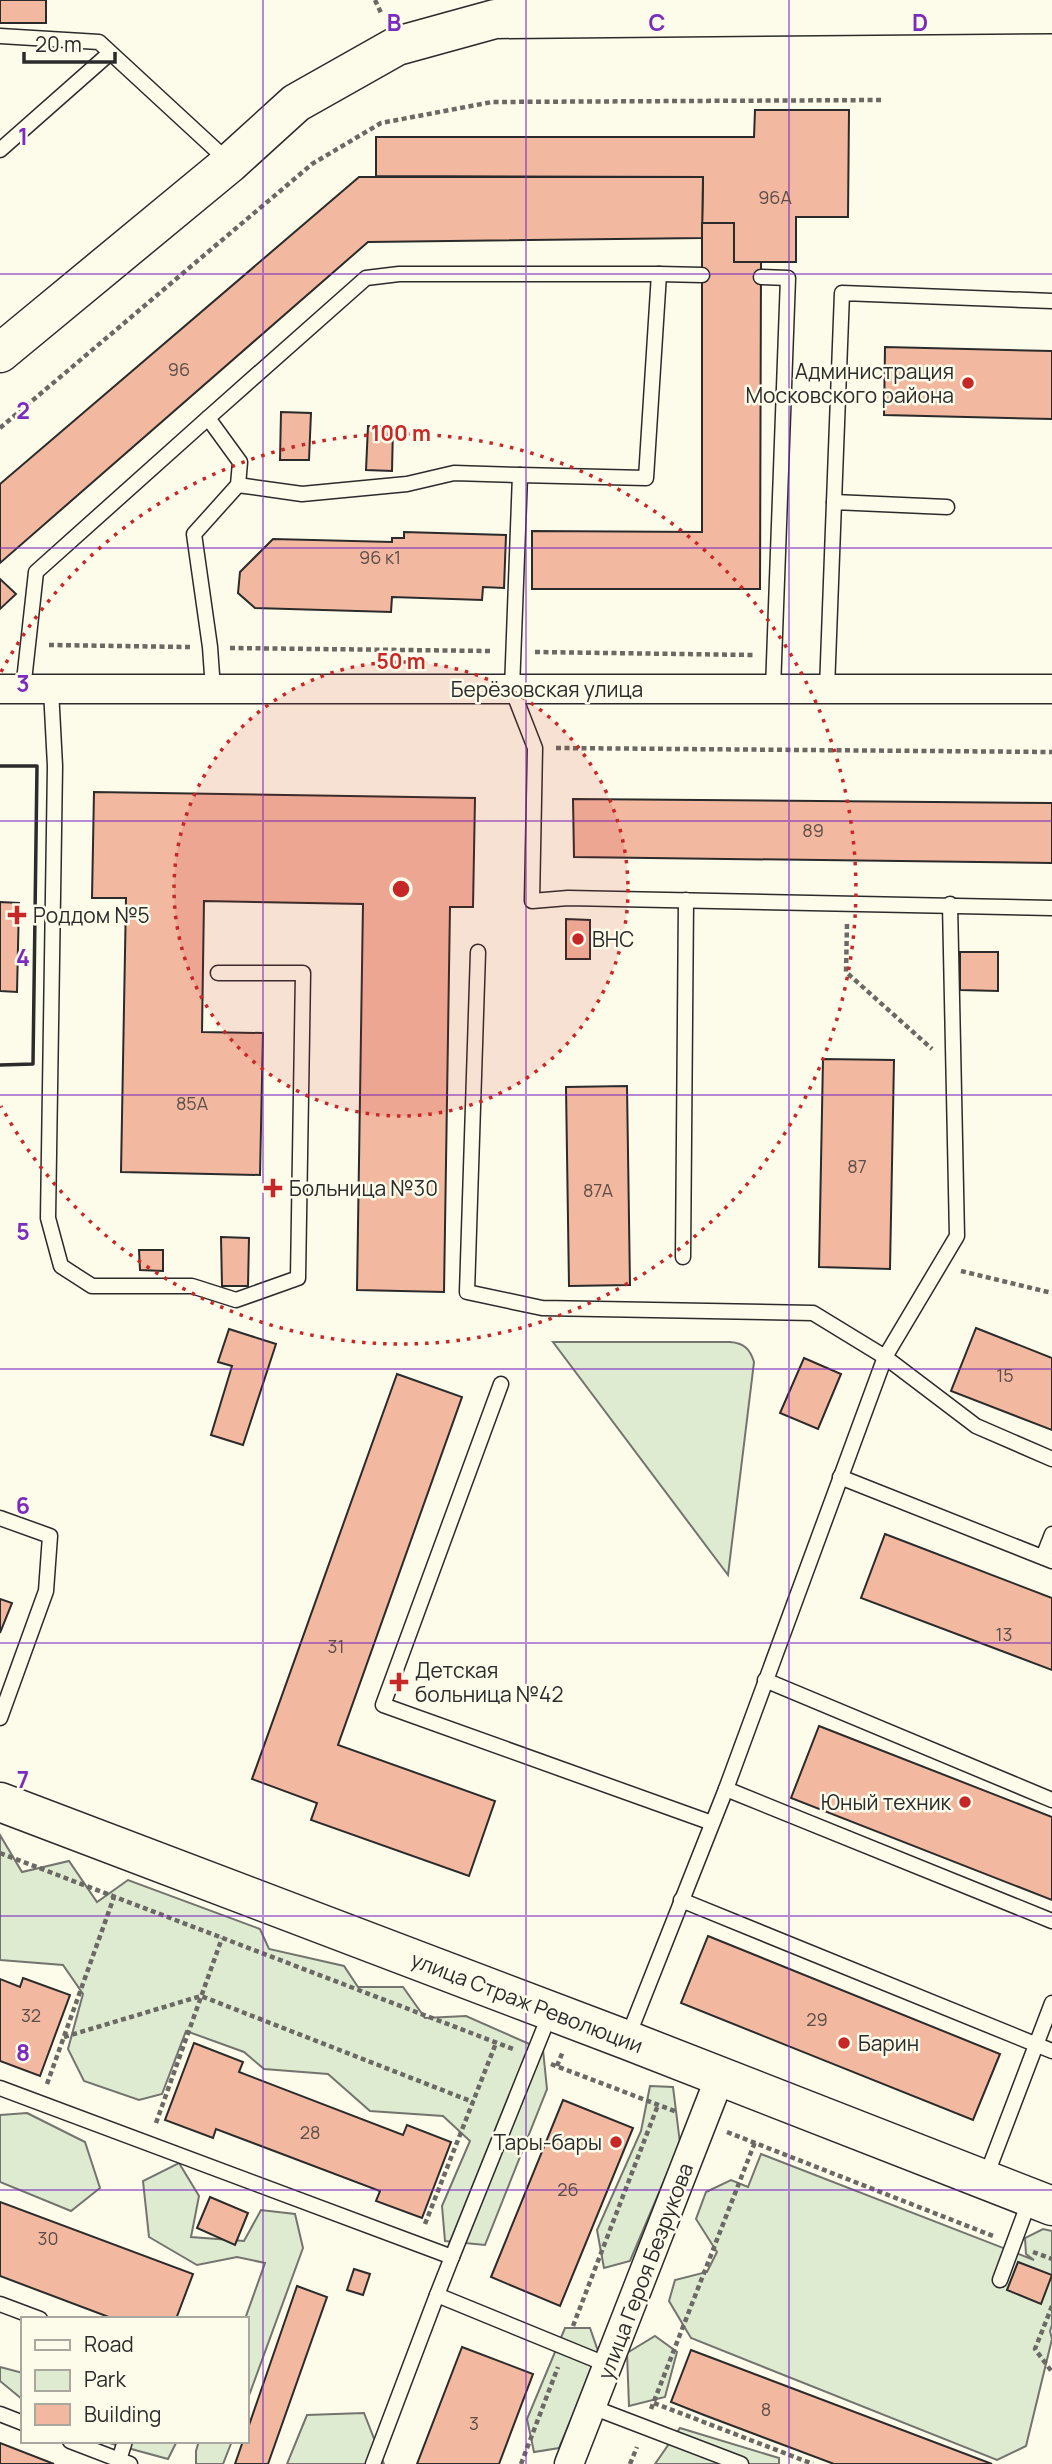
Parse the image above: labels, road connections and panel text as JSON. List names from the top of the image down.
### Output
{
  "streets": {
    "street": ["Берёзовская улица", "улица Страж Революции", "улица Героя Безрукова"]
  },
  "crossings": [
    ["улица Страж Революции", "улица Героя Безрукова"]
  ],
  "places": {
    "other": [
      "Администрация Московского района",
      "ВНС",
      "Юный техник",
      "Барин",
      "Тары-бары"
    ],
    "health": ["Роддом №5", "Больница №30", "Детская больница №42"]
  },
  "house_numbers": [
    "96А",
    "96",
    "96 к1",
    "89",
    "85А",
    "87",
    "87А",
    "15",
    "13",
    "31",
    "32",
    "29",
    "28",
    "26",
    "30",
    "8",
    "3"
  ],
  "legend": ["Road", "Park", "Building"],
  "scale_bar": "20 m",
  "grid": {
    "columns": ["B", "C", "D"],
    "rows": [
      "1",
      "2",
      "3",
      "4",
      "5",
      "6",
      "7",
      "8"
    ]
  },
  "rings": ["100 m", "50 m"]
}
